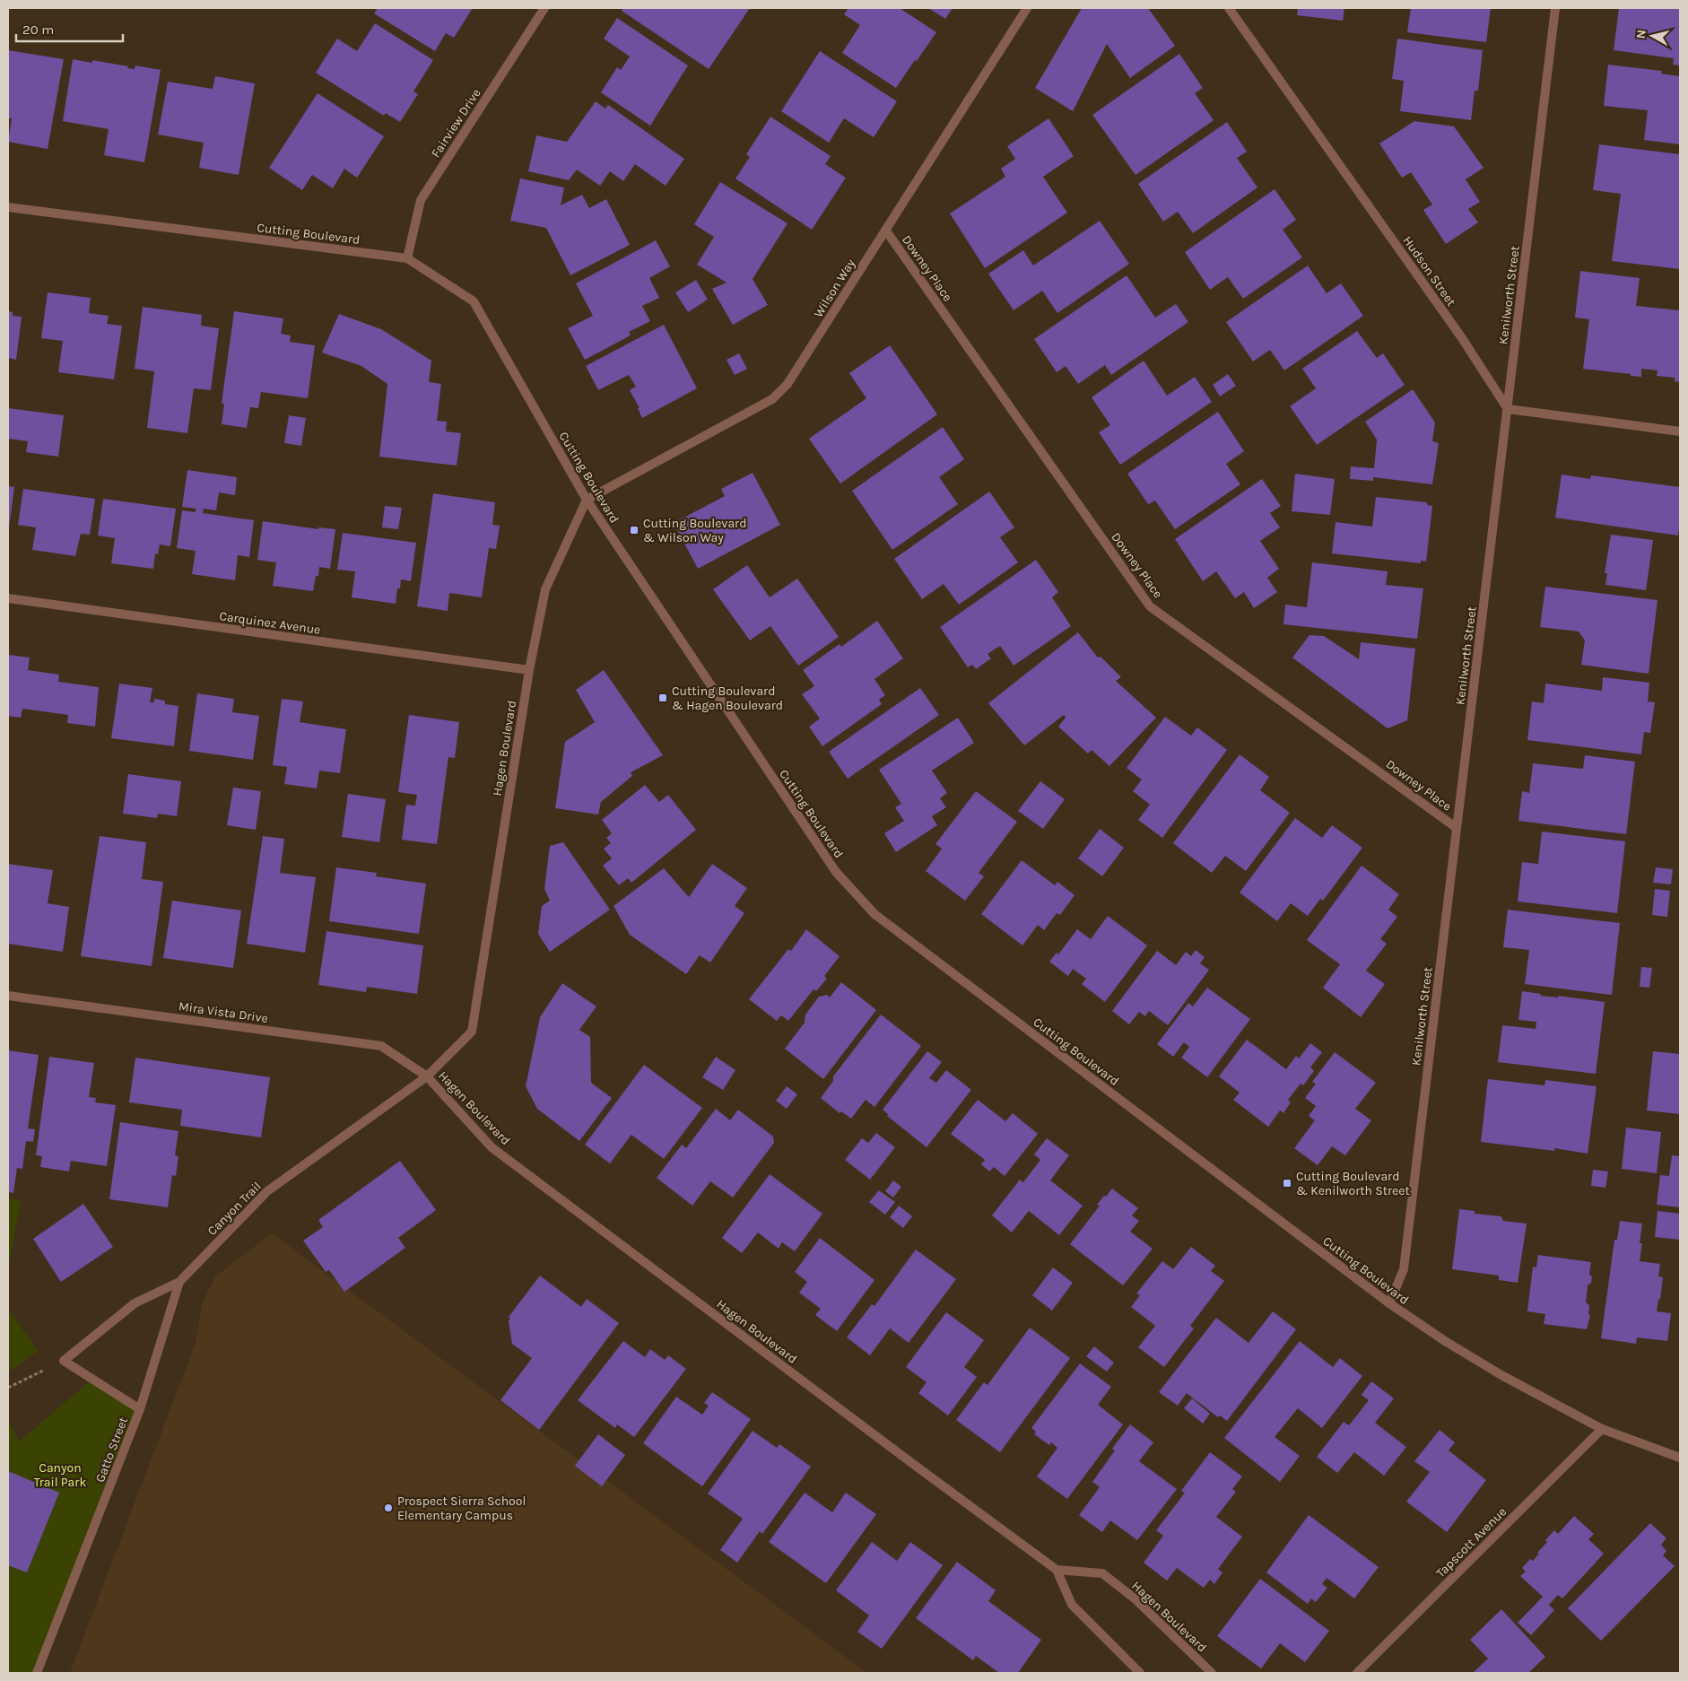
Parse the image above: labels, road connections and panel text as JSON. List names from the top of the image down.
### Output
{
  "streets": {
    "street": [
      "Fairview Drive",
      "Cutting Boulevard",
      "Downey Place",
      "Hudson Street",
      "Wilson Way",
      "Kenilworth Street",
      "Carquinez Avenue",
      "Hagen Boulevard",
      "Mira Vista Drive",
      "Canyon Trail",
      "Gatto Street",
      "Tapscott Avenue"
    ]
  },
  "crossings": [
    ["Fairview Drive", "Cutting Boulevard"],
    ["Cutting Boulevard", "Wilson Way"],
    ["Cutting Boulevard", "Kenilworth Street"],
    ["Cutting Boulevard", "Hagen Boulevard"],
    ["Cutting Boulevard", "Tapscott Avenue"],
    ["Downey Place", "Wilson Way"],
    ["Downey Place", "Kenilworth Street"],
    ["Hudson Street", "Kenilworth Street"],
    ["Wilson Way", "Hagen Boulevard"],
    ["Carquinez Avenue", "Hagen Boulevard"],
    ["Hagen Boulevard", "Mira Vista Drive"],
    ["Hagen Boulevard", "Canyon Trail"],
    ["Mira Vista Drive", "Canyon Trail"],
    ["Canyon Trail", "Gatto Street"]
  ],
  "parks": ["Canyon Trail Park"],
  "places": {
    "transit": ["Cutting Boulevard & Wilson Way", "Cutting Boulevard & Hagen Boulevard", "Cutting Boulevard & Kenilworth Street"],
    "other": ["Prospect Sierra School Elementary Campus"]
  },
  "scale_bar": "20 m",
  "north": "left"
}
